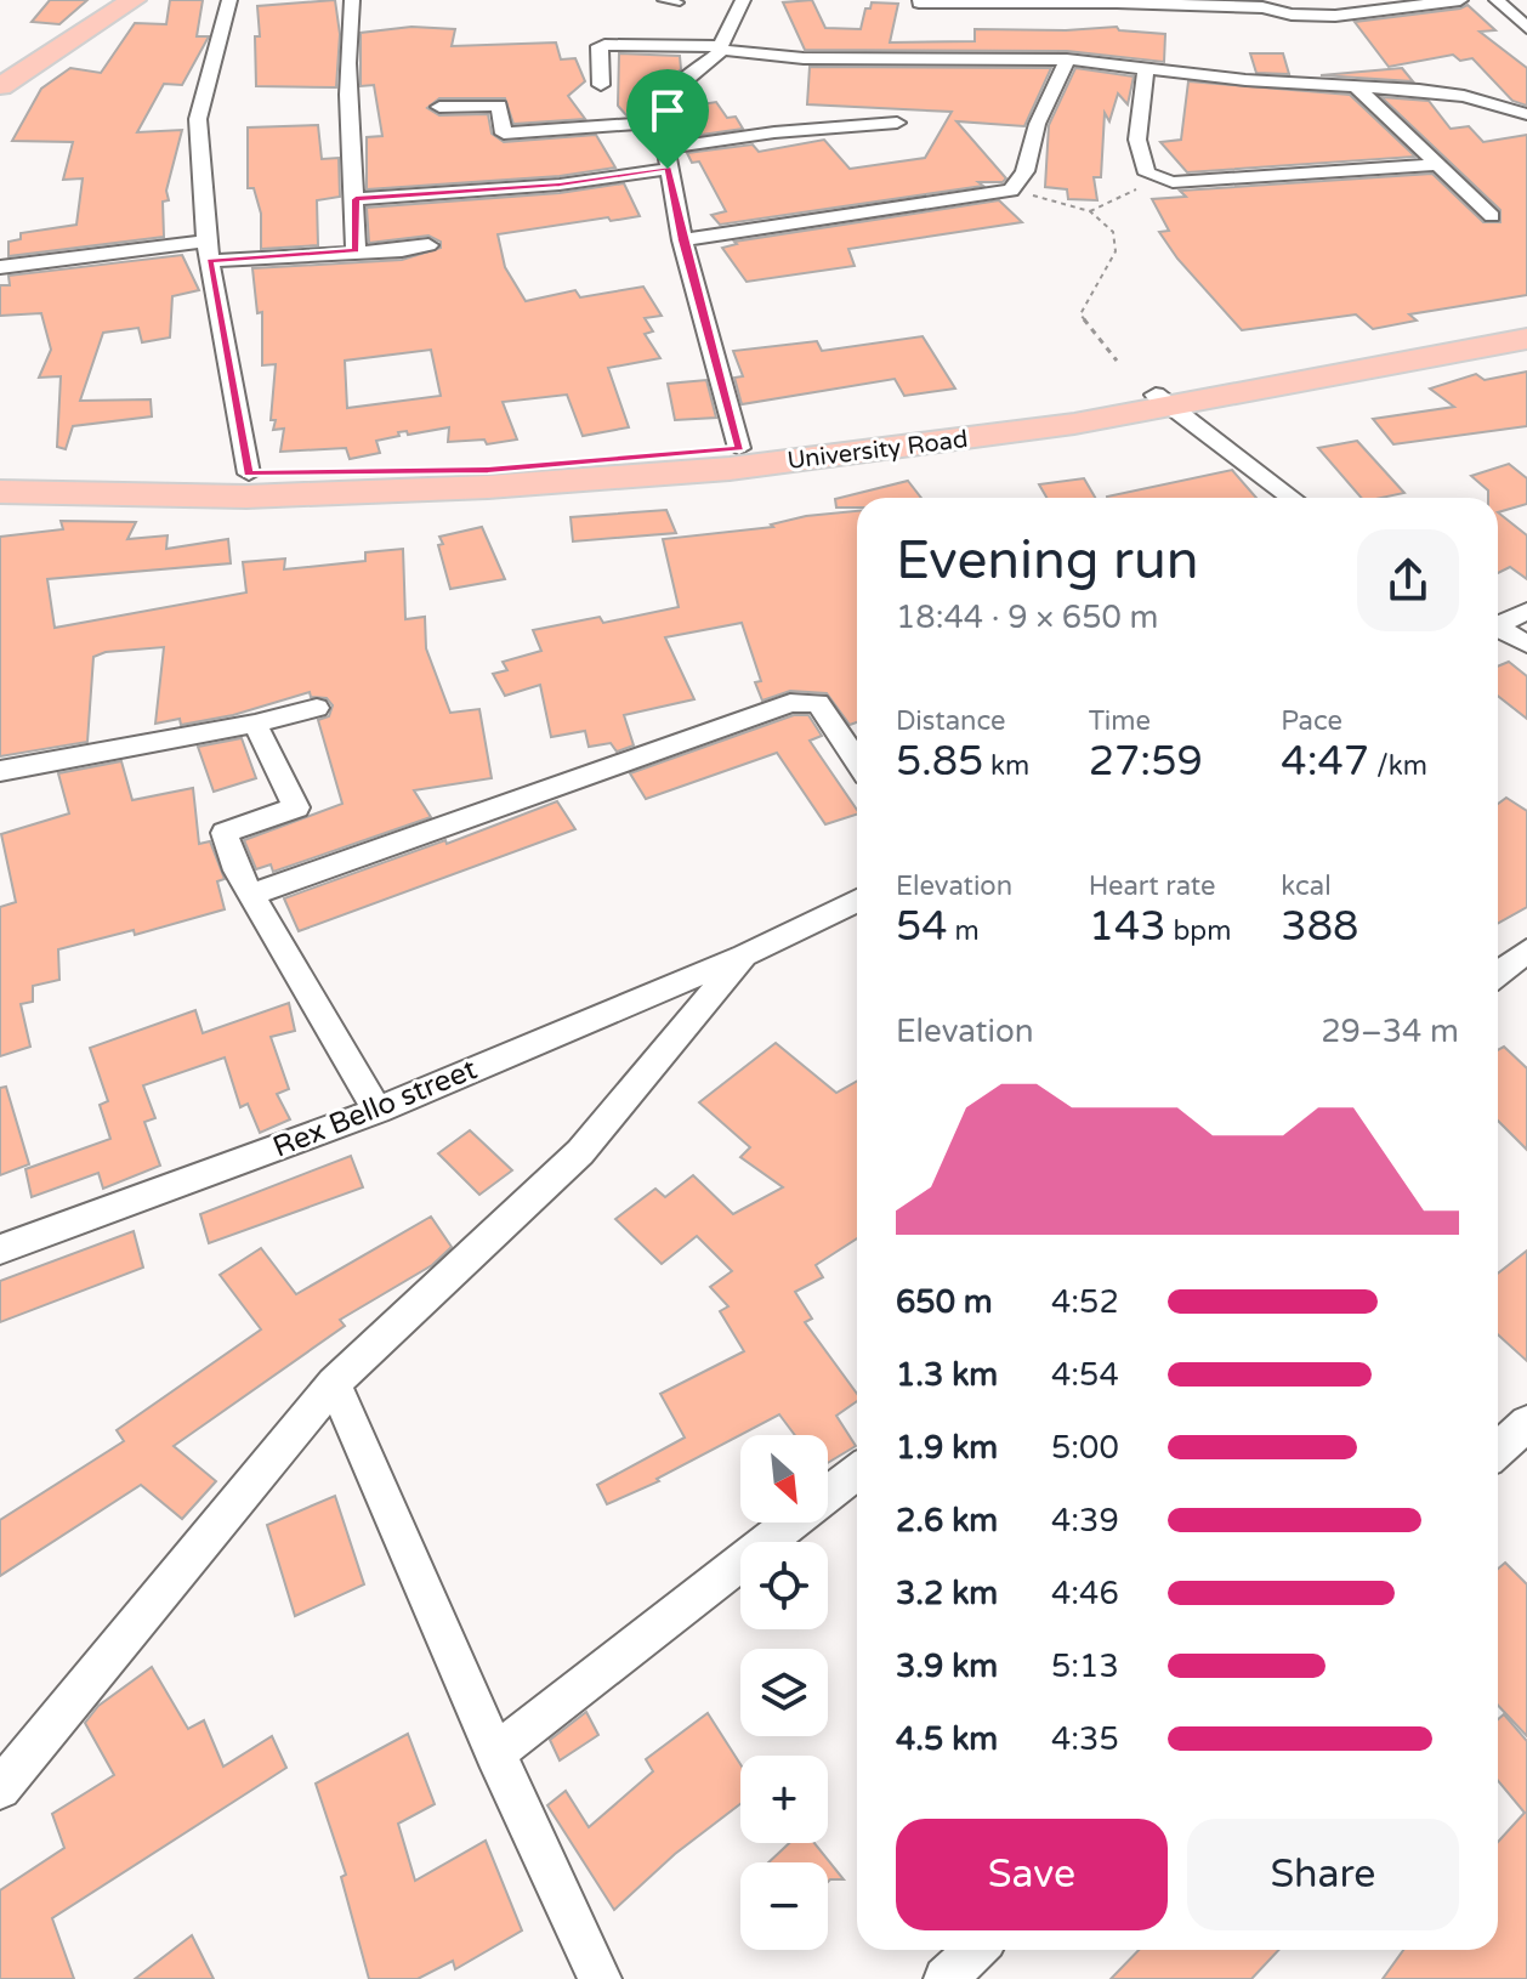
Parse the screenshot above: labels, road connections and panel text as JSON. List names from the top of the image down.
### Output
{
  "streets": {
    "main road": ["University Road"],
    "street": ["Rex Bello street"]
  },
  "north": "bottom right",
  "page": {
    "heading": ["Evening run", "18:44 · 9 × 650 m"],
    "stats": [
      ["Distance", "5.85 km"],
      ["Time", "27:59"],
      ["Pace", "4:47 /km"],
      ["Elevation", "54 m"],
      ["Heart rate", "143 bpm"],
      ["kcal", "388"]
    ],
    "chart": ["Elevation", "29–34 m"],
    "list": [
      {
        "name": "650 m",
        "note": "4:52"
      },
      {
        "name": "1.3 km",
        "note": "4:54"
      },
      {
        "name": "1.9 km",
        "note": "5:00"
      },
      {
        "name": "2.6 km",
        "note": "4:39"
      },
      {
        "name": "3.2 km",
        "note": "4:46"
      },
      {
        "name": "3.9 km",
        "note": "5:13"
      },
      {
        "name": "4.5 km",
        "note": "4:35"
      }
    ],
    "map_buttons": ["+", "−"],
    "buttons": ["Save", "Share"]
  }
}
